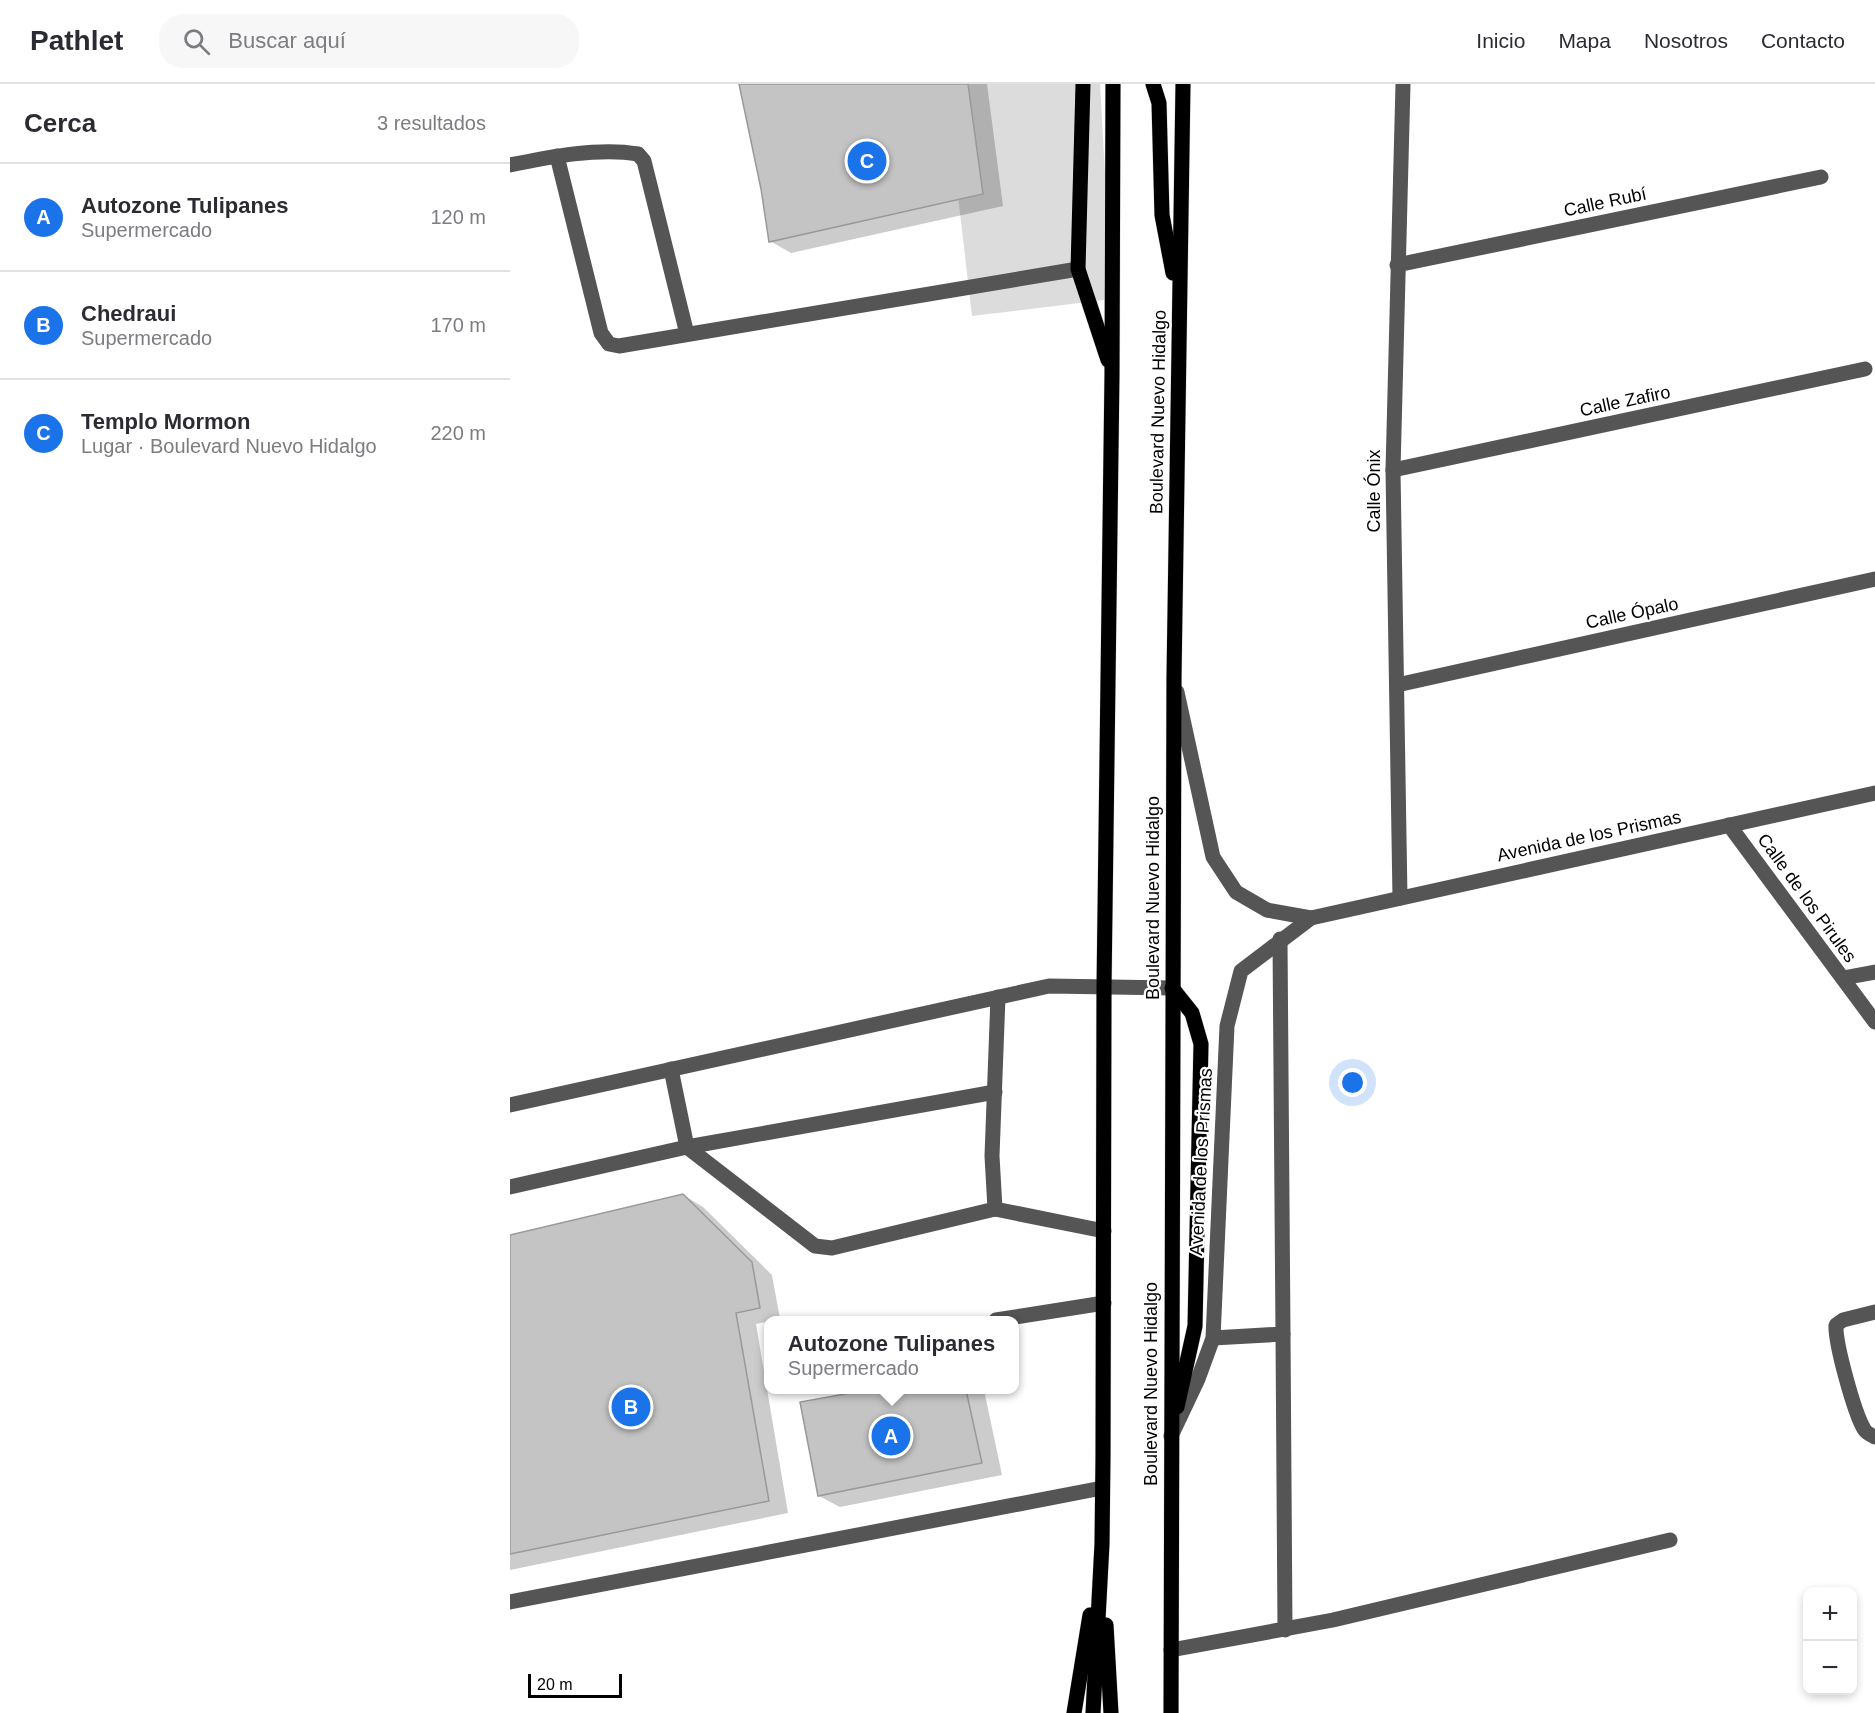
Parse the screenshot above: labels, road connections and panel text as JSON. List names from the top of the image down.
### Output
{
  "streets": {
    "main road": ["Boulevard Nuevo Hidalgo"],
    "street": [
      "Calle Rubí",
      "Calle Zafiro",
      "Calle Ónix",
      "Calle Ópalo",
      "Avenida de los Prismas",
      "Calle de los Pirules"
    ]
  },
  "crossings": [
    ["Calle Rubí", "Calle Ónix"],
    ["Calle Zafiro", "Calle Ónix"],
    ["Boulevard Nuevo Hidalgo", "Avenida de los Prismas"],
    ["Calle Ónix", "Calle Ópalo"],
    ["Calle Ónix", "Avenida de los Prismas"],
    ["Avenida de los Prismas", "Calle de los Pirules"]
  ],
  "scale_bar": "20 m",
  "page": {
    "header": "Pathlet",
    "search": "Buscar aquí",
    "nav": [
      "Inicio",
      "Mapa",
      "Nosotros",
      "Contacto"
    ],
    "heading": ["Cerca", "3 resultados"],
    "pins": ["C", "B", "A"],
    "list": [
      {
        "mark": "A",
        "name": "Autozone Tulipanes",
        "note": "Supermercado",
        "value": "120 m"
      },
      {
        "mark": "B",
        "name": "Chedraui",
        "note": "Supermercado",
        "value": "170 m"
      },
      {
        "mark": "C",
        "name": "Templo Mormon",
        "note": "Lugar · Boulevard Nuevo Hidalgo",
        "value": "220 m"
      }
    ],
    "popup": ["Autozone Tulipanes", "Supermercado"],
    "map_buttons": ["+", "−"],
    "scale": "20 m"
  }
}
